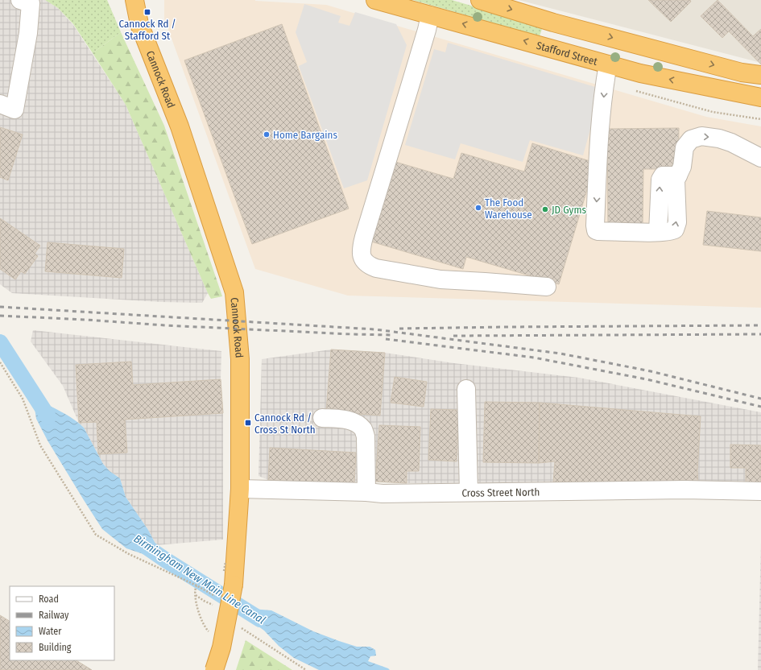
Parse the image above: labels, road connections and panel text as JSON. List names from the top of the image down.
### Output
{
  "streets": {
    "highway": ["Stafford Street", "Cannock Road"],
    "street": ["Cross Street North"]
  },
  "crossings": [
    ["Cannock Road", "Cross Street North"]
  ],
  "water": ["Birmingham New Main Line Canal"],
  "places": {
    "transit": ["Cannock Rd / Stafford St", "Cannock Rd / Cross St North"],
    "other": ["Home Bargains", "The Food Warehouse", "JD Gyms"]
  },
  "legend": [
    "Road",
    "Railway",
    "Water",
    "Building"
  ]
}
